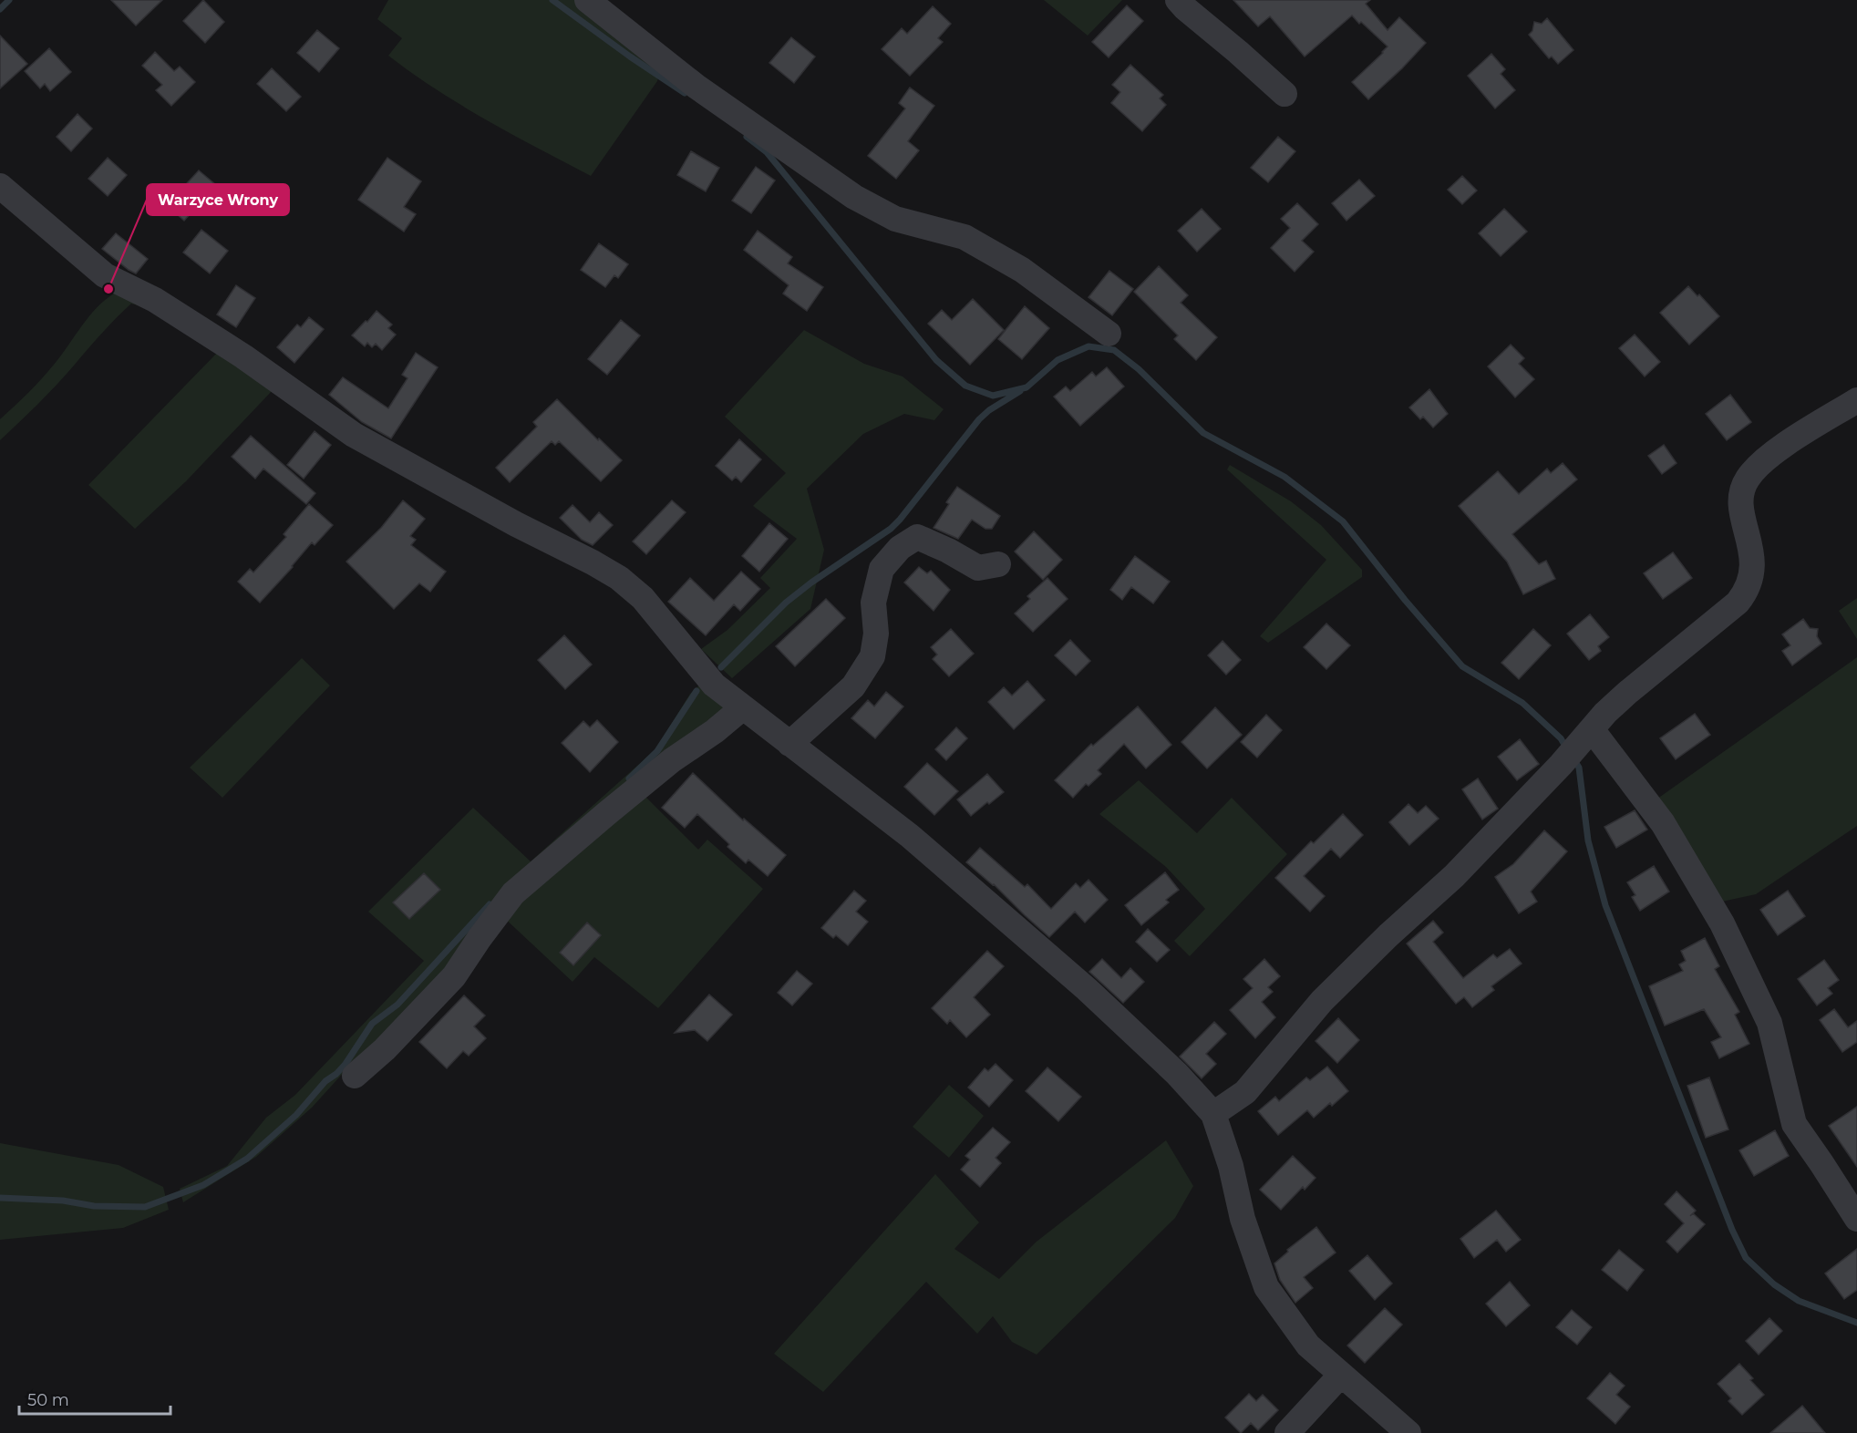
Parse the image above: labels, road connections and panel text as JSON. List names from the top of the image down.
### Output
{
  "places": ["Warzyce Wrony"],
  "scale_bar": "50 m"
}
